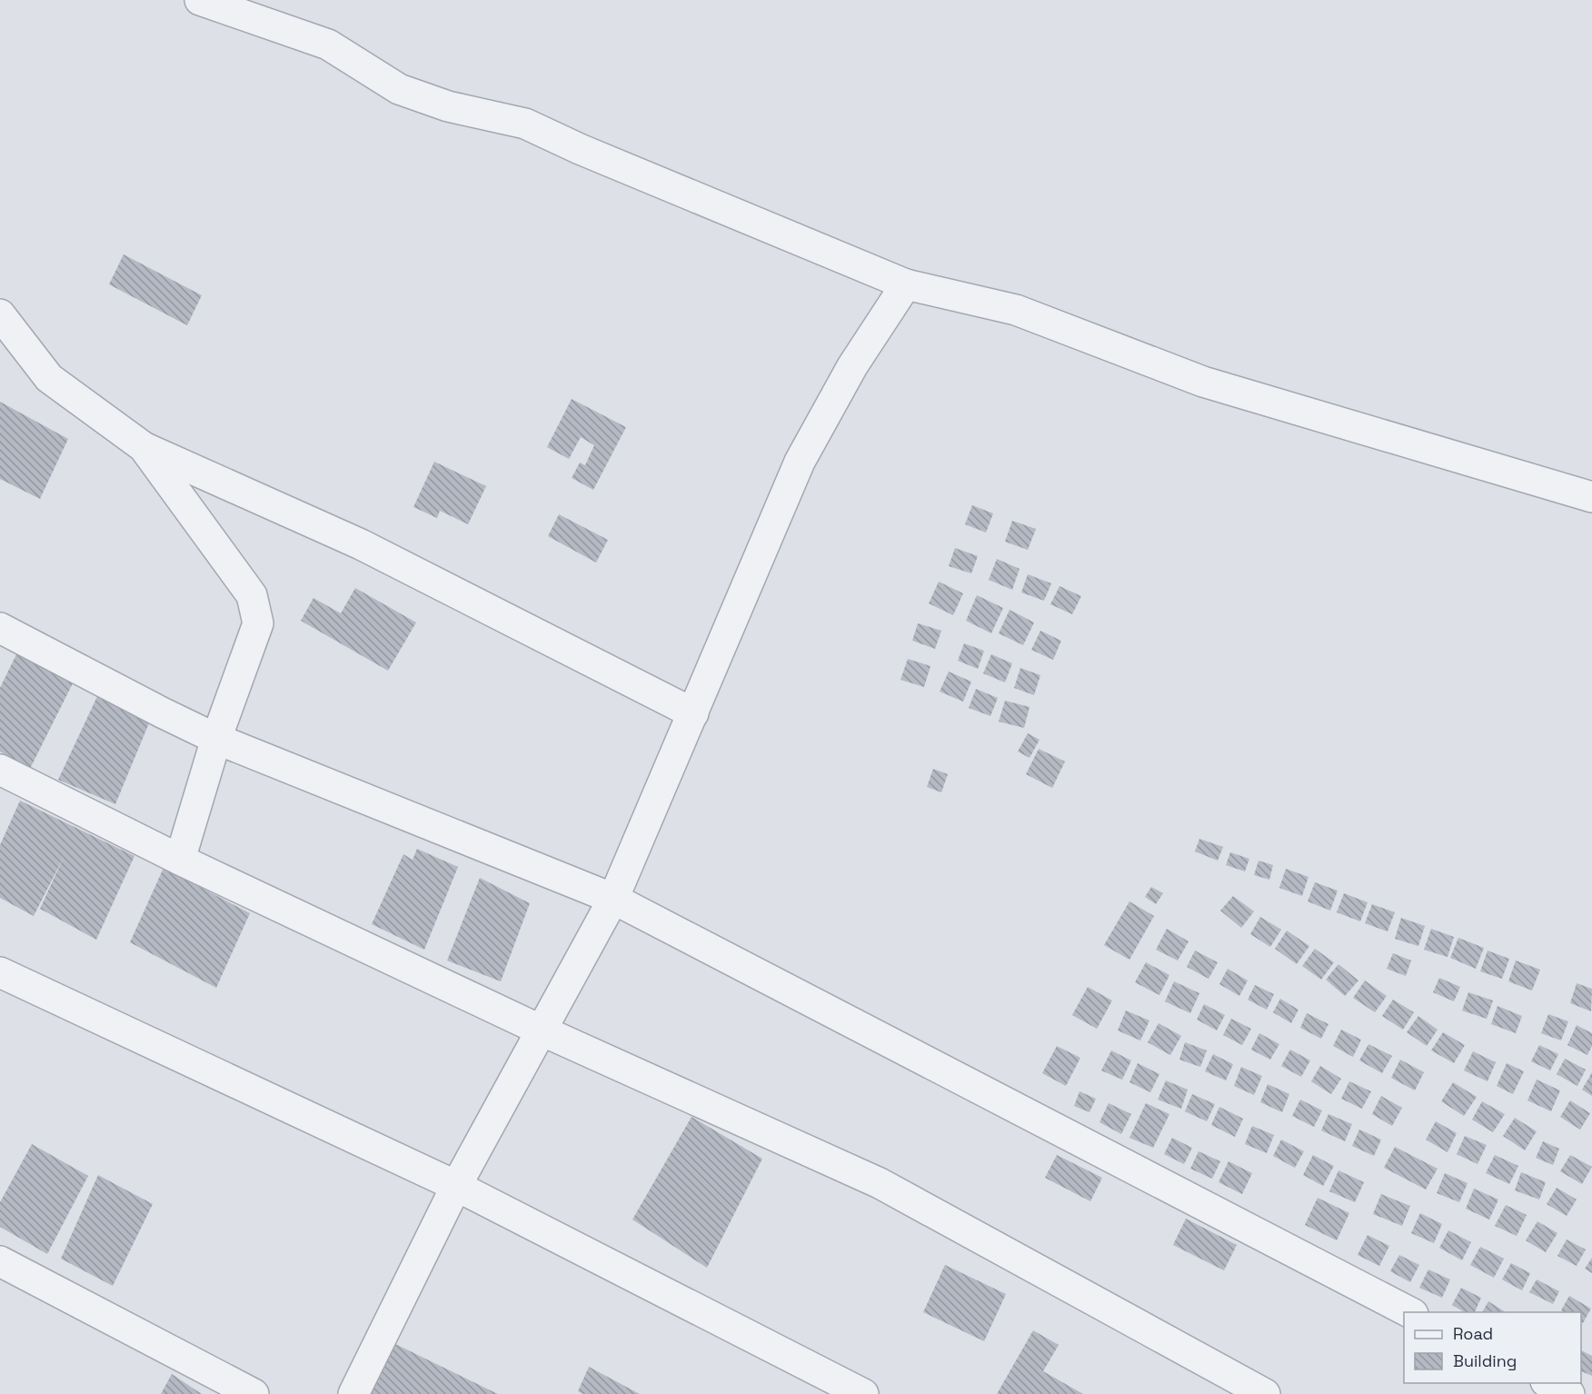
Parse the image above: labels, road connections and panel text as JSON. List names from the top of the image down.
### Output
{
  "legend": ["Road", "Building"]
}
